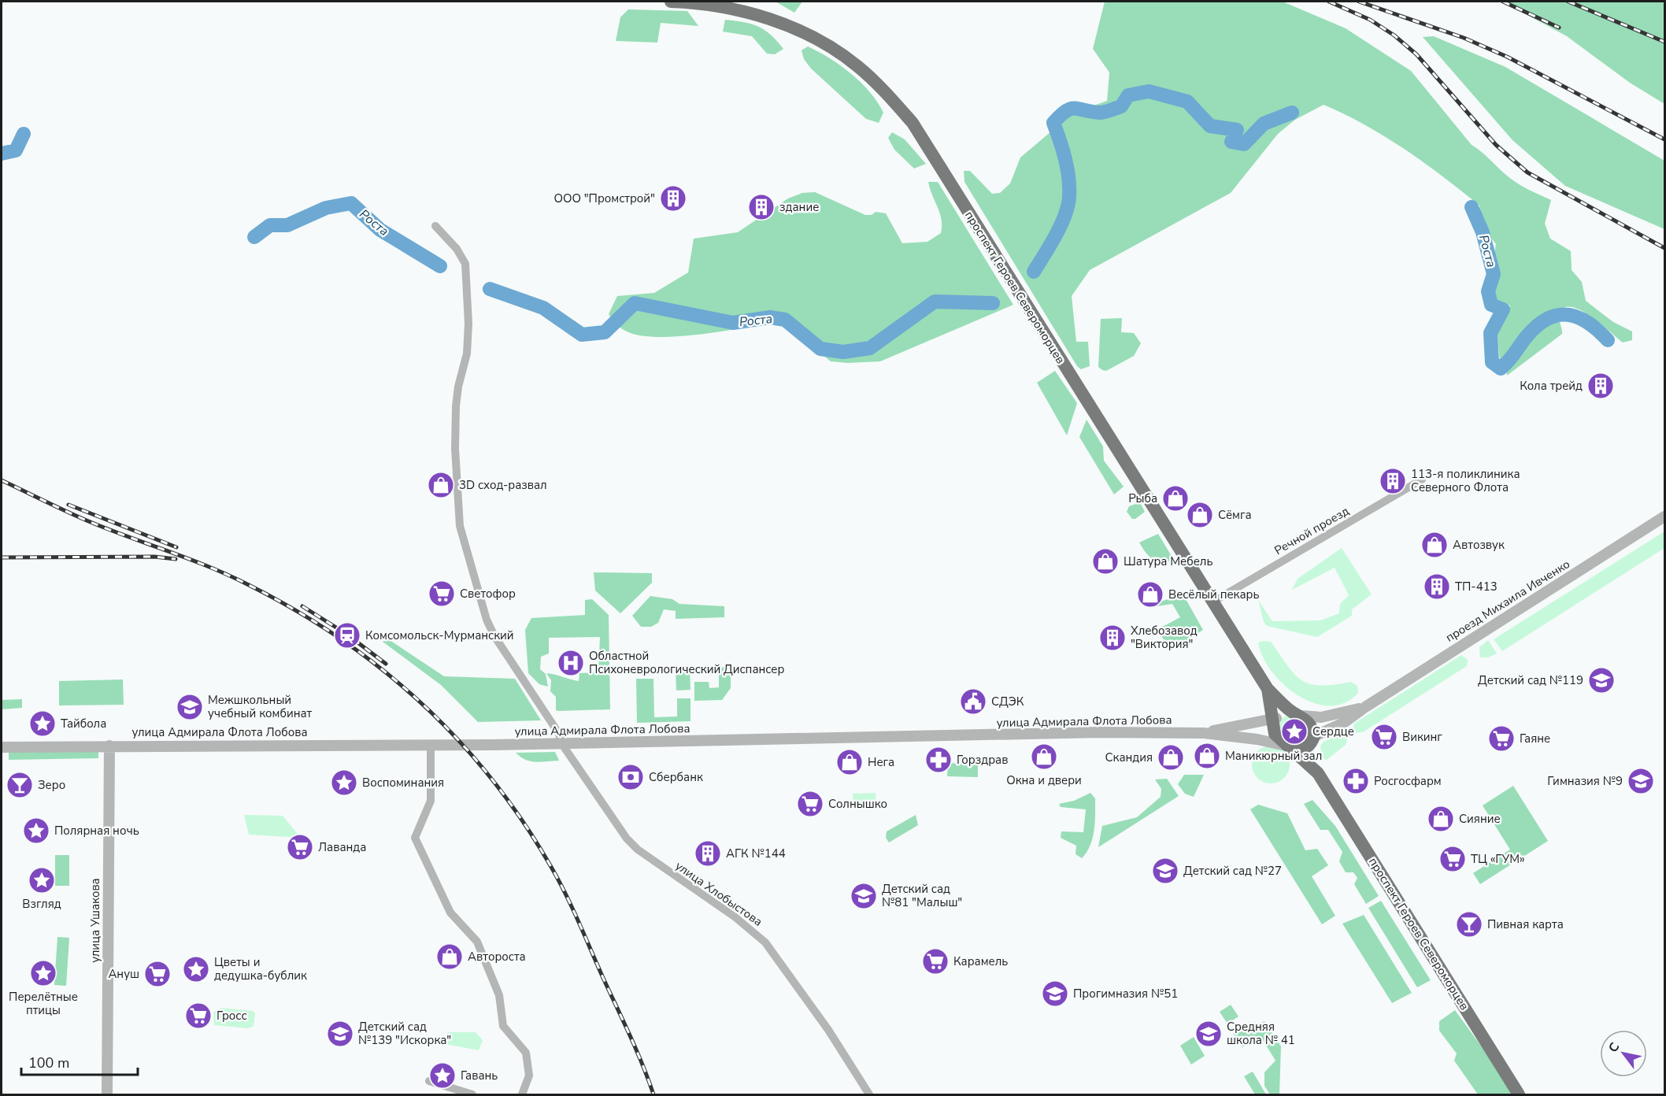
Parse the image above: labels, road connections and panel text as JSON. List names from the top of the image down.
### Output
{
  "streets": {
    "main road": ["проспект Героев Североморцев"],
    "street": [
      "Речной проезд",
      "проезд Михаила Ивченко",
      "улица Адмирала Флота Лобова",
      "улица Хлобыстова",
      "улица Ушакова"
    ]
  },
  "crossings": [
    ["проспект Героев Североморцев", "Речной проезд"],
    ["проспект Героев Североморцев", "проезд Михаила Ивченко"],
    ["проспект Героев Североморцев", "улица Адмирала Флота Лобова"],
    ["проезд Михаила Ивченко", "улица Адмирала Флота Лобова"],
    ["улица Адмирала Флота Лобова", "улица Хлобыстова"],
    ["улица Адмирала Флота Лобова", "улица Ушакова"]
  ],
  "water": ["Роста"],
  "places": {
    "building": [
      "ООО \"Промстрой\"",
      "здание",
      "Кола трейд",
      "113-я поликлиника Северного Флота",
      "ТП-413",
      "Хлебозавод \"Виктория\"",
      "АГК №144"
    ],
    "shop": [
      "3D сход-развал",
      "Рыба",
      "Сёмга",
      "Автозвук",
      "Шатура Мебель",
      "Весёлый пекарь",
      "Маникюрный зал",
      "Окна и двери",
      "Скандия",
      "Нега",
      "Сияние",
      "Автороста"
    ],
    "supermarket": [
      "Светофор",
      "Викинг",
      "Гаяне",
      "Солнышко",
      "Лаванда",
      "ТЦ «ГУМ»",
      "Карамель",
      "Ануш",
      "Гросс"
    ],
    "station": ["Комсомольск-Мурманский"],
    "hospital": ["Областной Психоневрологический Диспансер"],
    "school or university": [
      "Детский сад №119",
      "Межшкольный учебный комбинат",
      "Гимназия №9",
      "Детский сад №27",
      "Детский сад №81 \"Малыш\"",
      "Прогимназия №51",
      "Детский сад №139 \"Искорка\"",
      "Средняя школа № 41"
    ],
    "public building": ["СДЭК"],
    "place": [
      "Тайбола",
      "Сердце",
      "Воспоминания",
      "Полярная ночь",
      "Взгляд",
      "Цветы и дедушка-бублик",
      "Перелётные птицы",
      "Гавань"
    ],
    "pharmacy": ["Горздрав", "Росгосфарм"],
    "bank": ["Сбербанк"],
    "bar": ["Зеро", "Пивная карта"]
  },
  "scale_bar": "100 m",
  "north": "top left"
}
